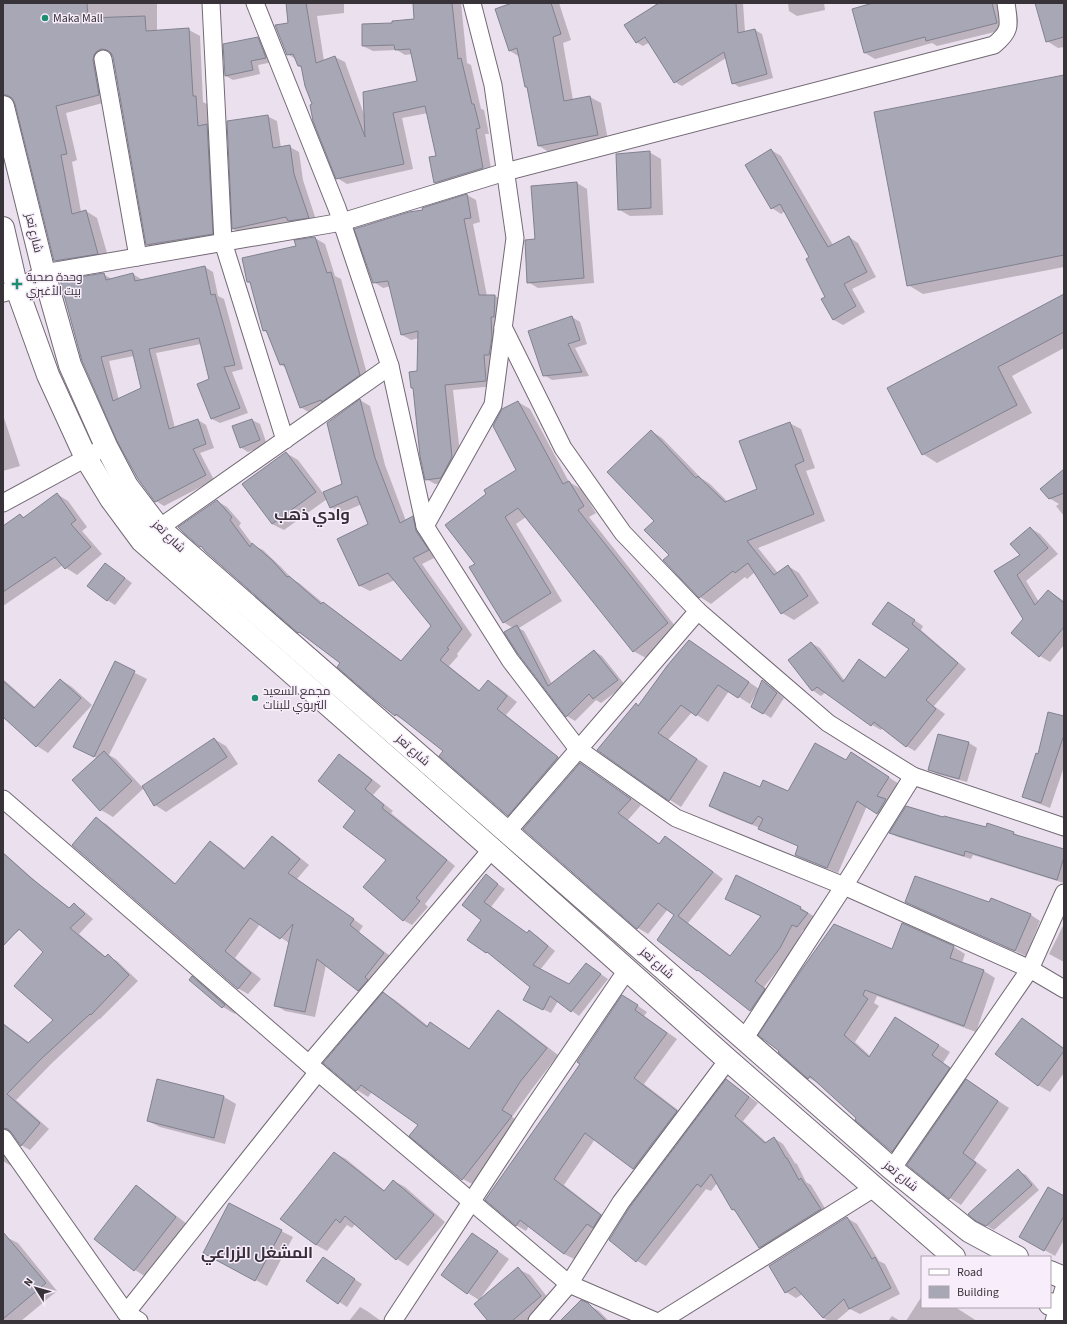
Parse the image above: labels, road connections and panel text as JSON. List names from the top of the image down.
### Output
{
  "streets": {
    "main road": ["شارع تعز"]
  },
  "districts": ["وادي ذهب", "المشغل الزراعي"],
  "places": {
    "other": ["Maka Mall", "مجمع السعيد التربوي للبنات"],
    "health": ["وحدة صحية بيت الأغبري"]
  },
  "legend": ["Road", "Building"],
  "north": "top left"
}
